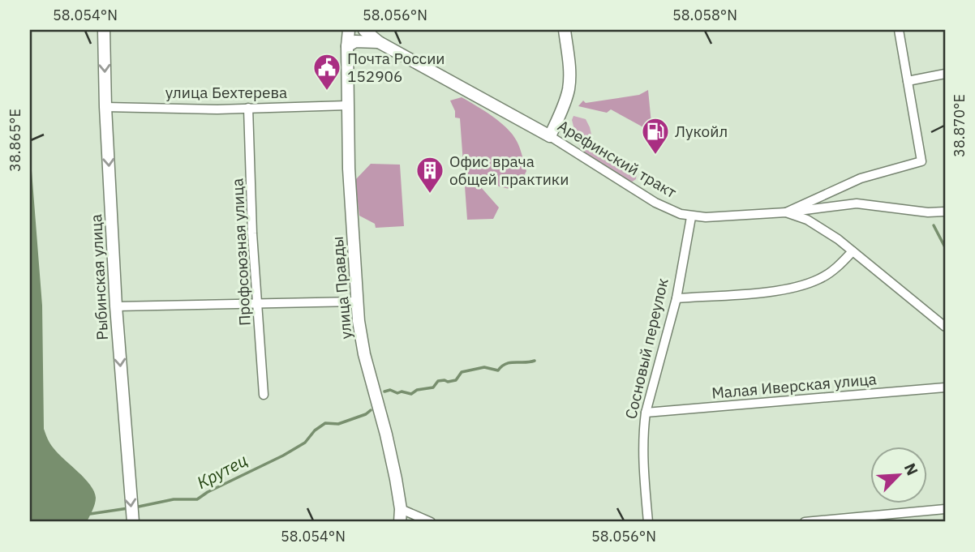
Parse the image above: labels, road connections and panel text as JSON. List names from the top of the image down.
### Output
{
  "streets": {
    "street": [
      "улица Бехтерева",
      "Арефинский тракт",
      "Профсоюзная улица",
      "Рыбинская улица",
      "улица Правды",
      "Сосновый переулок",
      "Малая Иверская улица"
    ]
  },
  "crossings": [
    ["улица Бехтерева", "Профсоюзная улица"],
    ["улица Бехтерева", "Рыбинская улица"],
    ["улица Бехтерева", "улица Правды"],
    ["Арефинский тракт", "Сосновый переулок"],
    ["Сосновый переулок", "Малая Иверская улица"]
  ],
  "one_way": ["Рыбинская улица"],
  "water": ["Крутец"],
  "places": {
    "public building": ["Почта России 152906"],
    "fuel station": ["Лукойл"],
    "building": ["Офис врача общей практики"]
  },
  "north": "top right",
  "coordinates": [
    "58.054°N",
    "58.056°N",
    "58.058°N",
    "38.870°E",
    "38.865°E"
  ]
}
